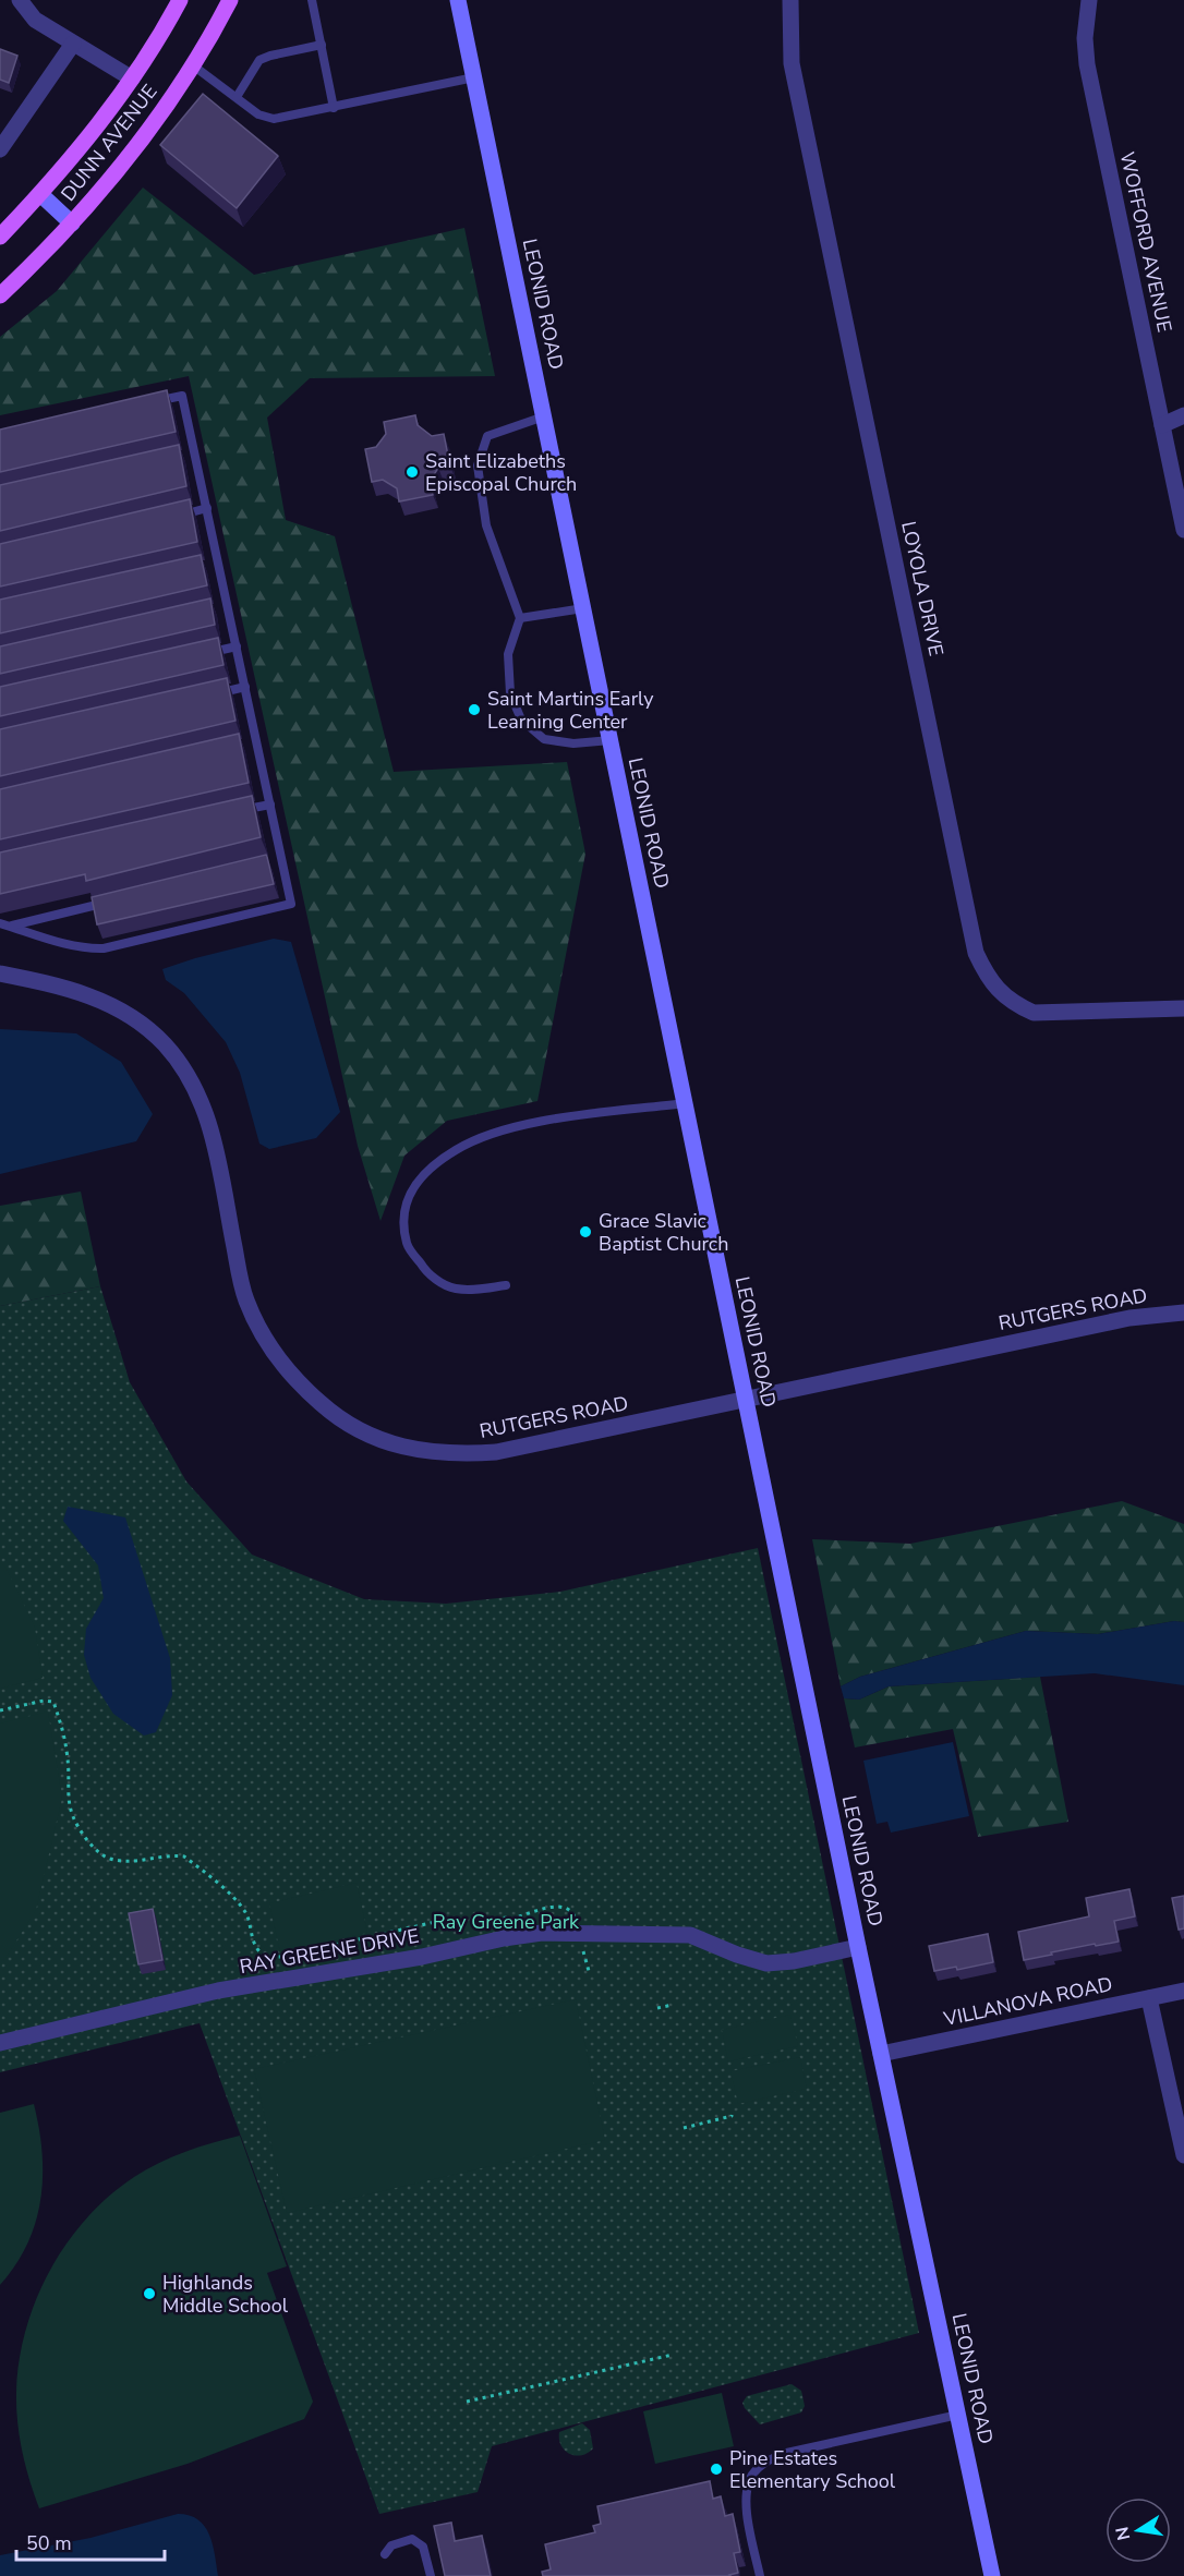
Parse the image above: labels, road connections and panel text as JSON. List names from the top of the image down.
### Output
{
  "streets": {
    "main road": ["DUNN AVENUE"],
    "street": [
      "WOFFORD AVENUE",
      "LEONID ROAD",
      "LOYOLA DRIVE",
      "RUTGERS ROAD",
      "RAY GREENE DRIVE",
      "VILLANOVA ROAD"
    ]
  },
  "crossings": [
    ["LEONID ROAD", "RUTGERS ROAD"],
    ["LEONID ROAD", "RAY GREENE DRIVE"],
    ["LEONID ROAD", "VILLANOVA ROAD"]
  ],
  "parks": ["Ray Greene Park"],
  "places": [
    "Saint Elizabeths Episcopal Church",
    "Saint Martins Early Learning Center",
    "Grace Slavic Baptist Church",
    "Highlands Middle School",
    "Pine Estates Elementary School"
  ],
  "scale_bar": "50 m",
  "north": "left"
}
